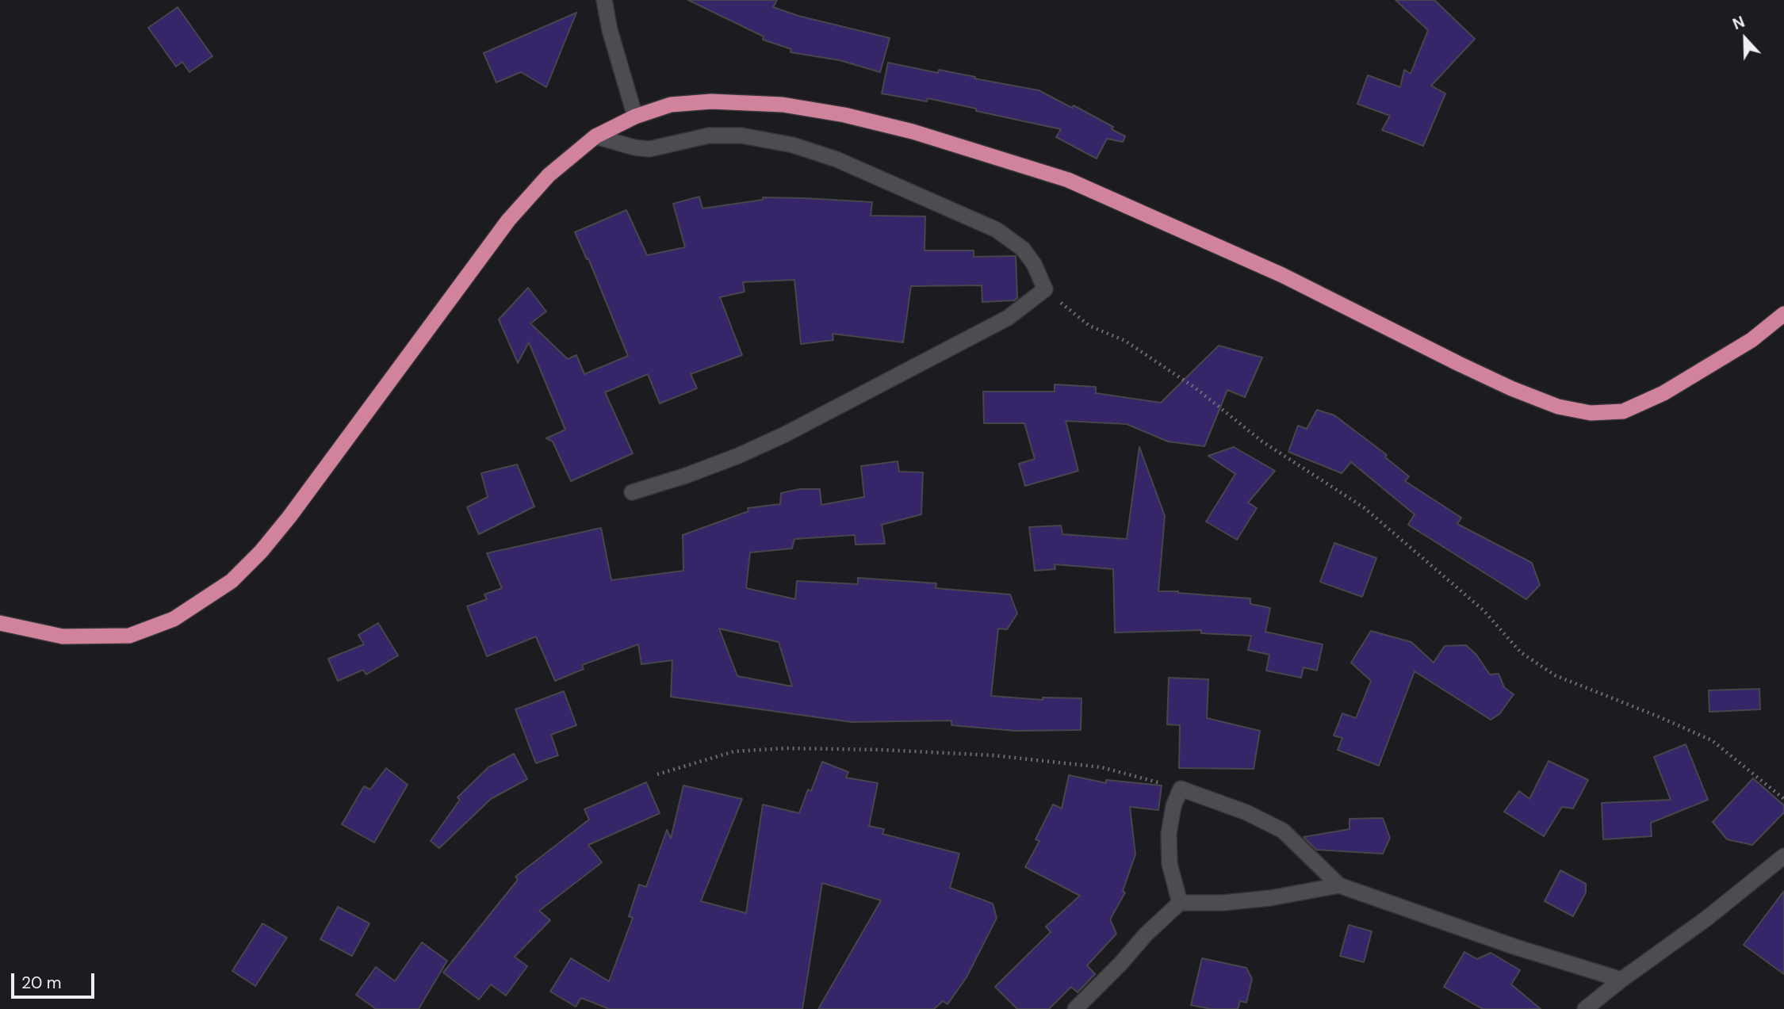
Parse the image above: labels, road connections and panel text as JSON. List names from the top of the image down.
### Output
{
  "scale_bar": "20 m",
  "north": "top"
}
